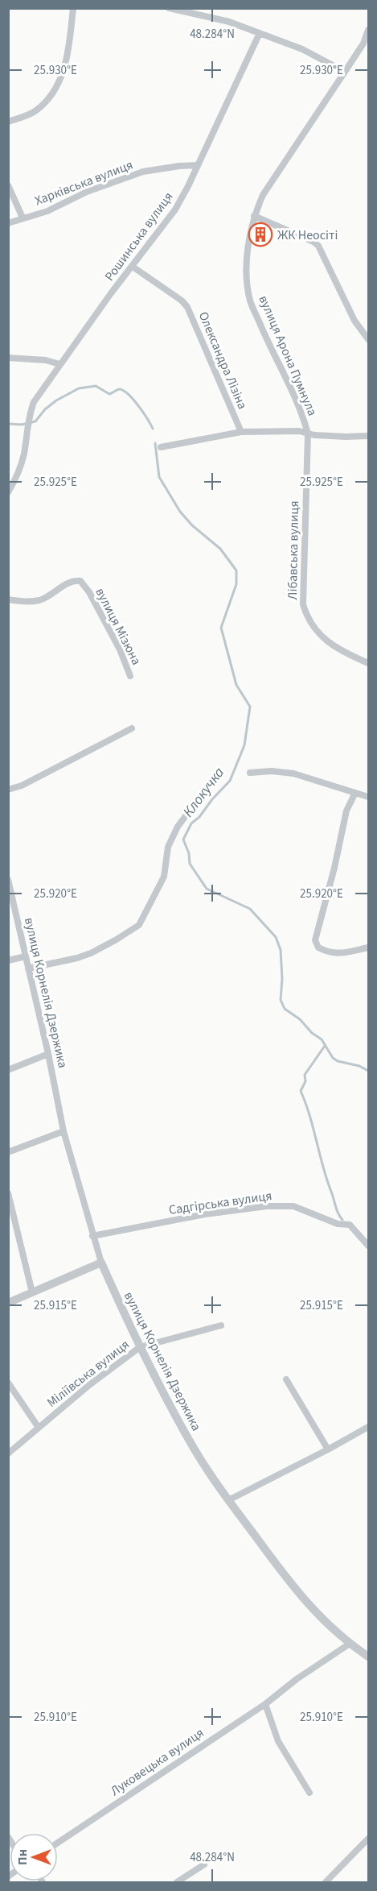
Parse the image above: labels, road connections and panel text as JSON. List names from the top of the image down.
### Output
{
  "streets": {
    "street": [
      "Харківська вулиця",
      "Рошинська вулиця",
      "вулиця Арона Пумнула",
      "Олександра Лізіна",
      "Лібавська вулиця",
      "вулиця Мізюна",
      "вулиця Корнелія Дзержика",
      "Садгірська вулиця",
      "Міліївська вулиця",
      "Луковецька вулиця"
    ]
  },
  "crossings": [
    ["Харківська вулиця", "Рошинська вулиця"],
    ["Рошинська вулиця", "Олександра Лізіна"],
    ["вулиця Арона Пумнула", "Лібавська вулиця"],
    ["вулиця Корнелія Дзержика", "Садгірська вулиця"],
    ["вулиця Корнелія Дзержика", "Міліївська вулиця"],
    ["вулиця Корнелія Дзержика", "Луковецька вулиця"]
  ],
  "water": ["Клокучка"],
  "places": {
    "building": ["ЖК Неосіті"]
  },
  "north": "left",
  "coordinates": [
    "48.284°N",
    "25.930°E",
    "25.925°E",
    "25.920°E",
    "25.915°E",
    "25.910°E"
  ]
}
